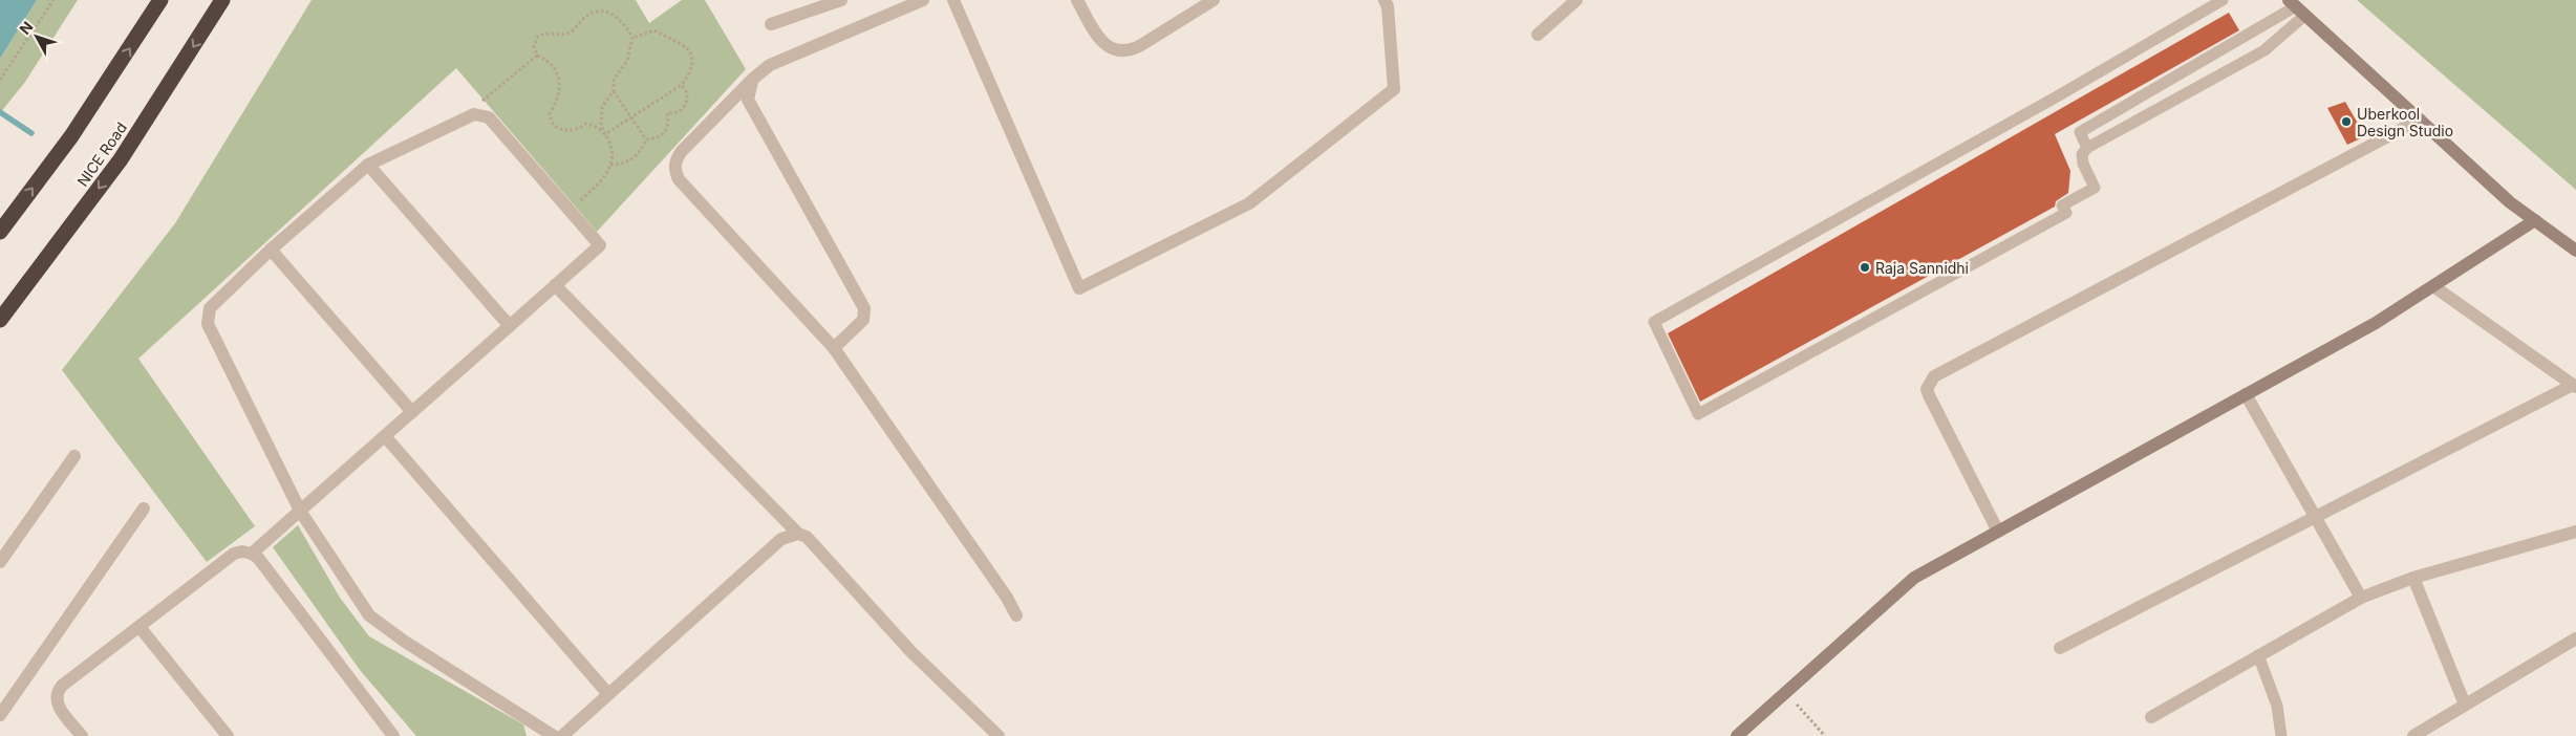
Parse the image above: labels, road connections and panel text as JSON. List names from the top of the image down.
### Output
{
  "streets": {
    "highway": ["NICE Road"]
  },
  "places": ["Uberkool Design Studio", "Raja Sannidhi"],
  "north": "top left"
}
